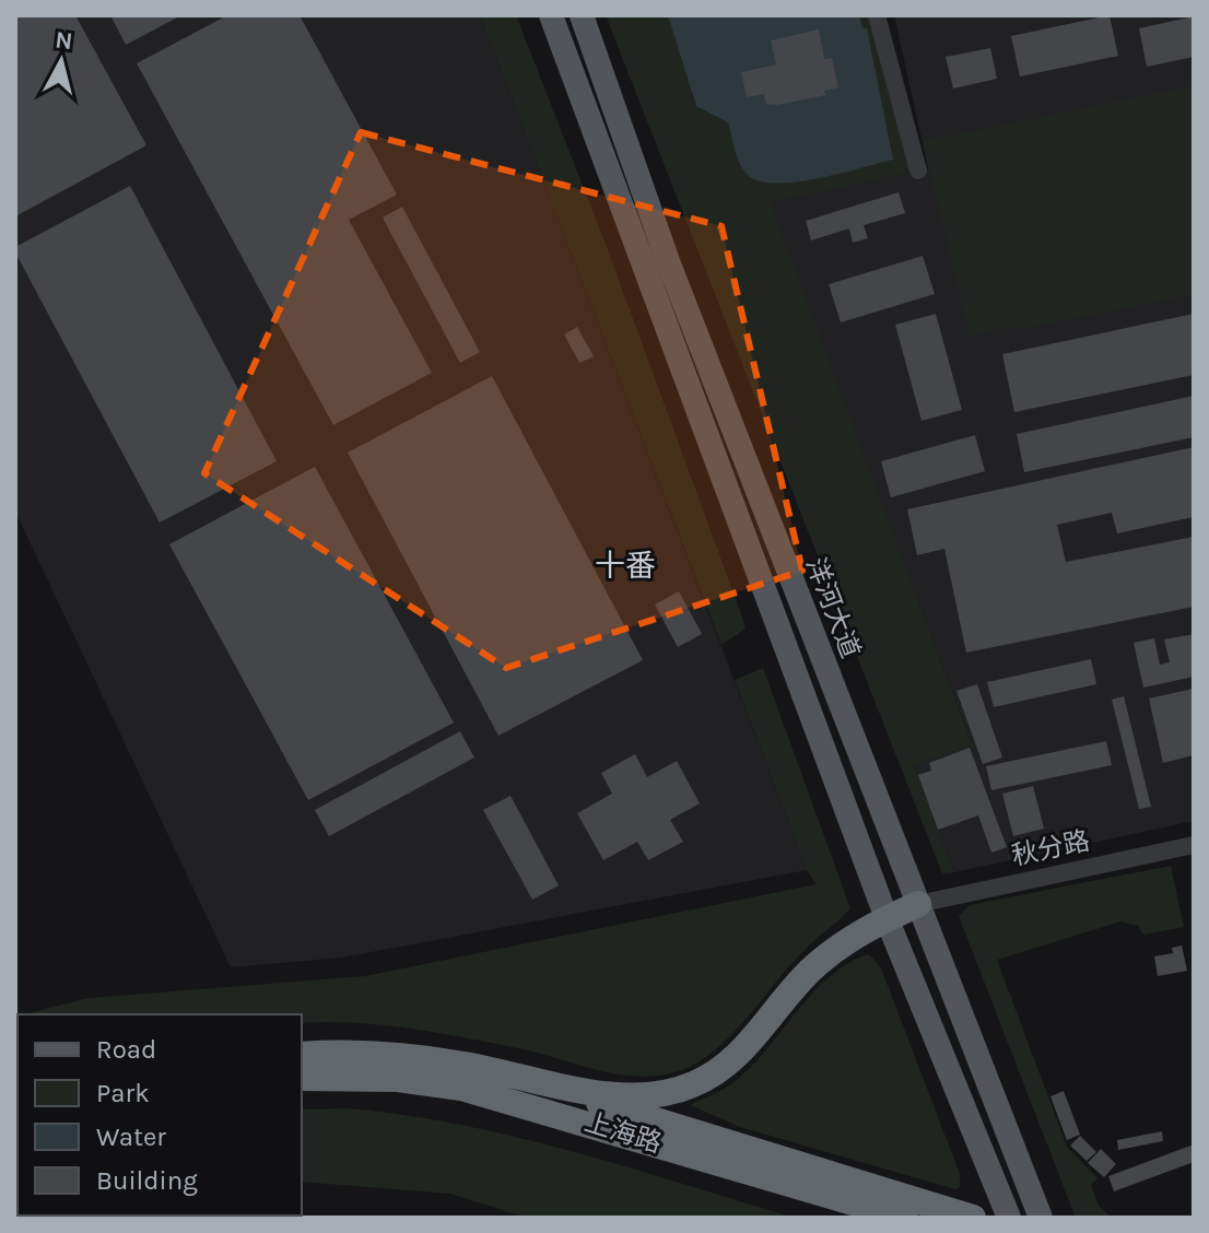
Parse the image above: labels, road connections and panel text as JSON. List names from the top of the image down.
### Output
{
  "streets": {
    "highway": ["上海路"],
    "main road": ["洋河大道"],
    "street": ["秋分路"]
  },
  "crossings": [
    ["洋河大道", "秋分路"],
    ["洋河大道", "上海路"],
    ["秋分路", "上海路"]
  ],
  "districts": ["十番"],
  "legend": [
    "Road",
    "Park",
    "Water",
    "Building"
  ],
  "north": "top"
}
